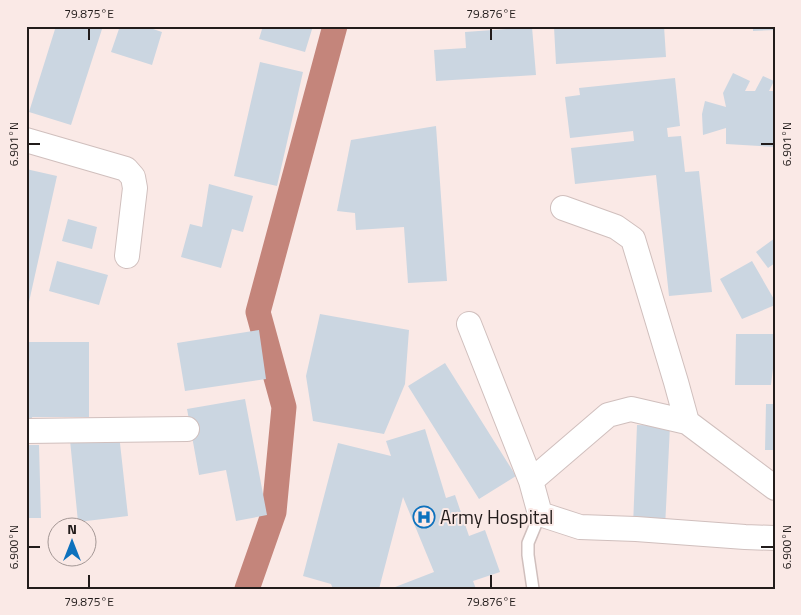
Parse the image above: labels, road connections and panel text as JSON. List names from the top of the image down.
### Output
{
  "places": {
    "hospital": ["Army Hospital"]
  },
  "north": "top",
  "coordinates": [
    "79.875°E",
    "79.876°E",
    "6.901°N",
    "6.900°N"
  ]
}
